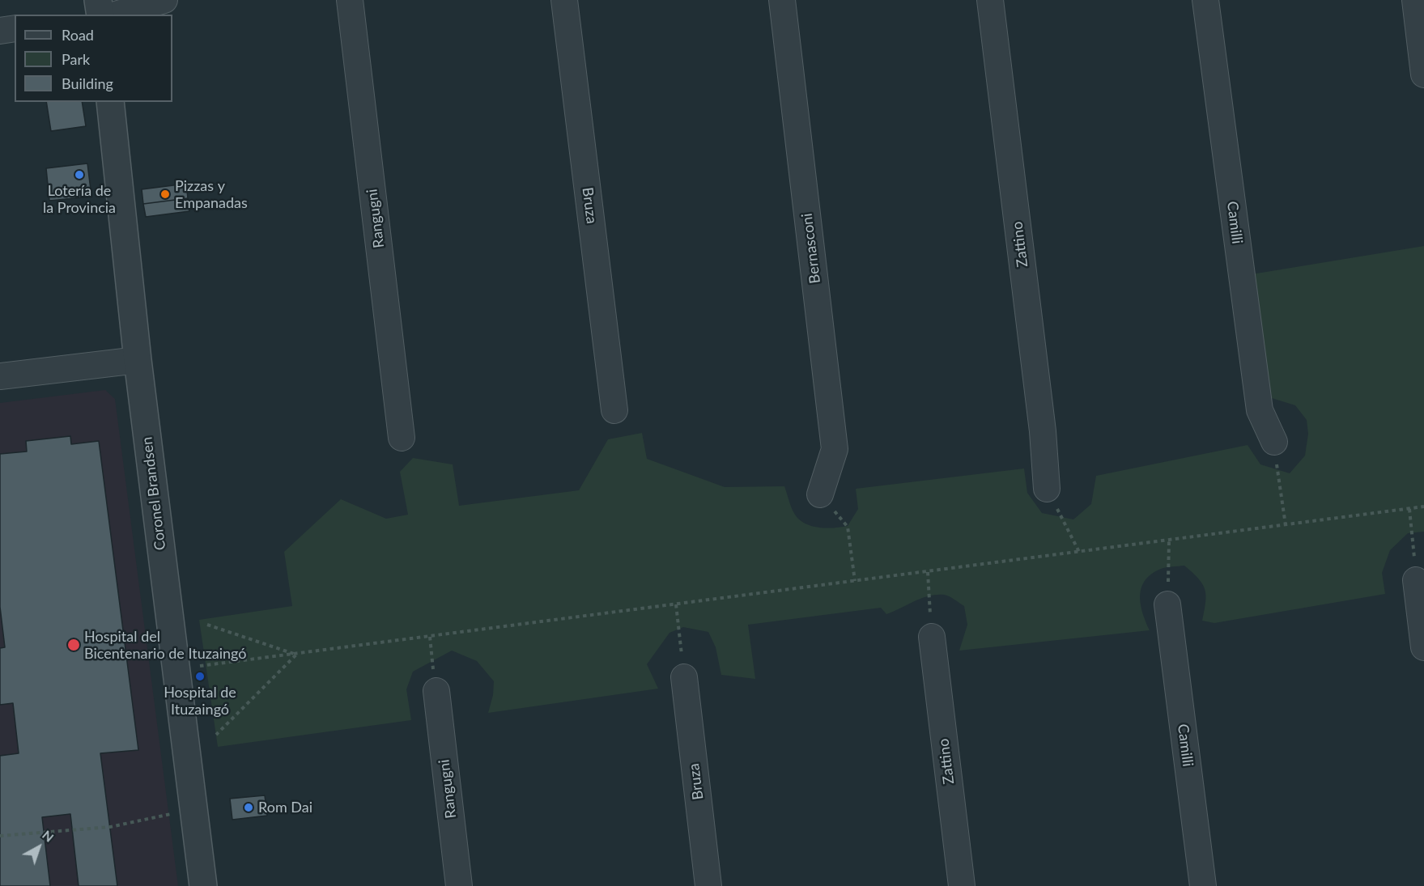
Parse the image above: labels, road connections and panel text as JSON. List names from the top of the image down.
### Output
{
  "streets": {
    "street": [
      "Bruza",
      "Rangugni",
      "Camilli",
      "Zattino",
      "Bernasconi",
      "Coronel Brandsen"
    ]
  },
  "places": [
    "Lotería de la Provincia",
    "Pizzas y Empanadas",
    "Hospital del Bicentenario de Ituzaingó",
    "Hospital de Ituzaingó",
    "Rom Dai"
  ],
  "legend": ["Road", "Park", "Building"],
  "north": "top right"
}
